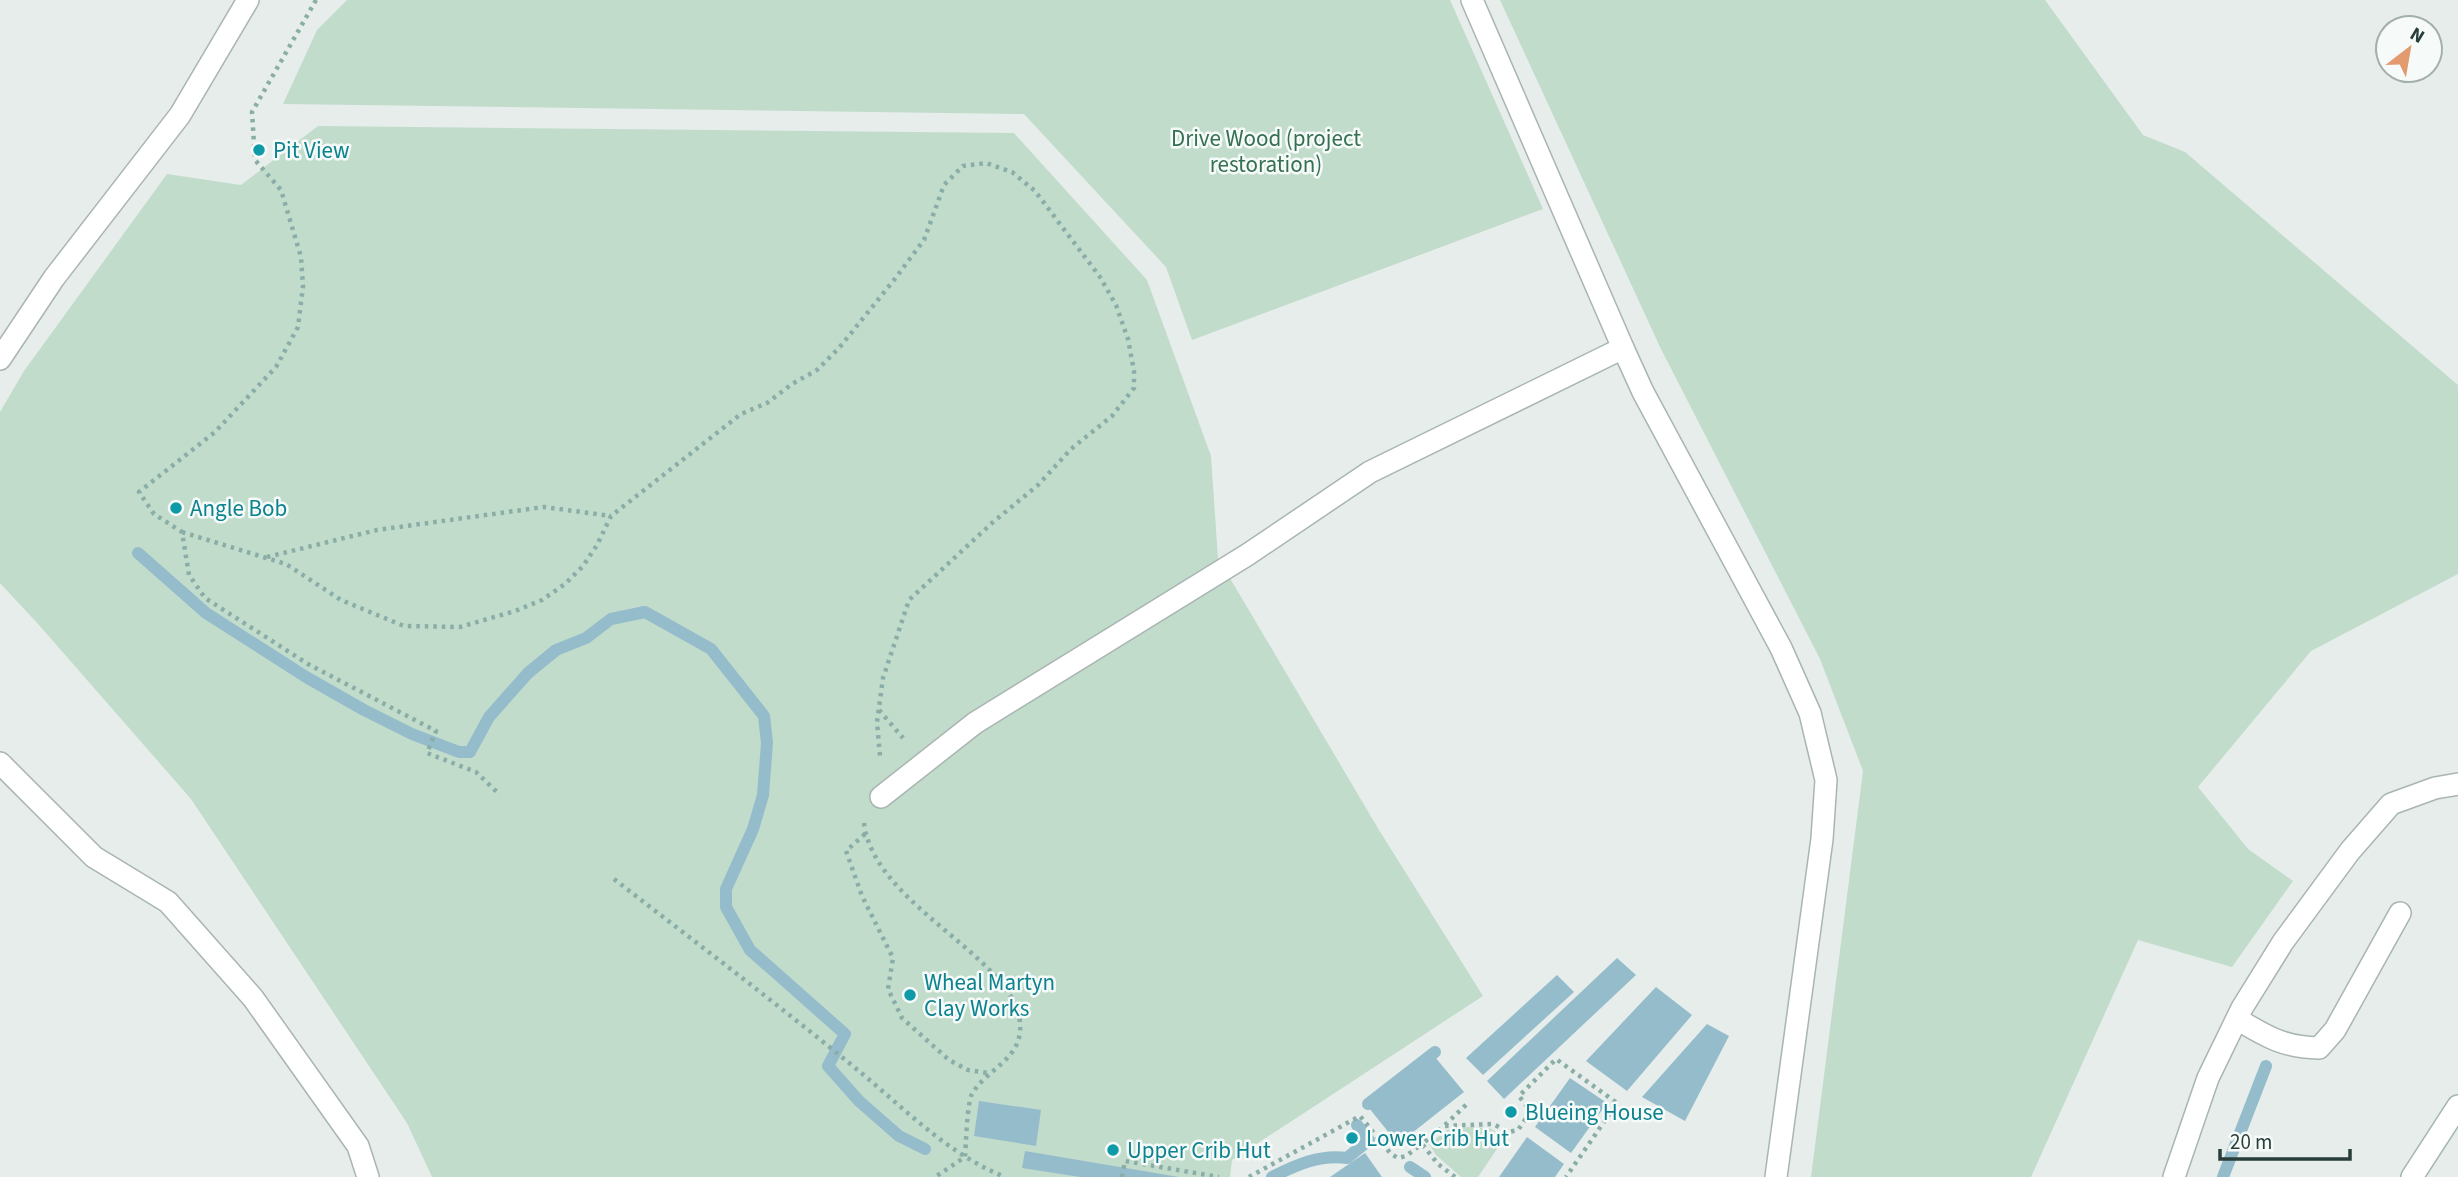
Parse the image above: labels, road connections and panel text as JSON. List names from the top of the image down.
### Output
{
  "parks": ["Drive Wood (project restoration)"],
  "places": [
    "Pit View",
    "Angle Bob",
    "Wheal Martyn Clay Works",
    "Blueing House",
    "Lower Crib Hut",
    "Upper Crib Hut"
  ],
  "scale_bar": "20 m",
  "north": "top right"
}
